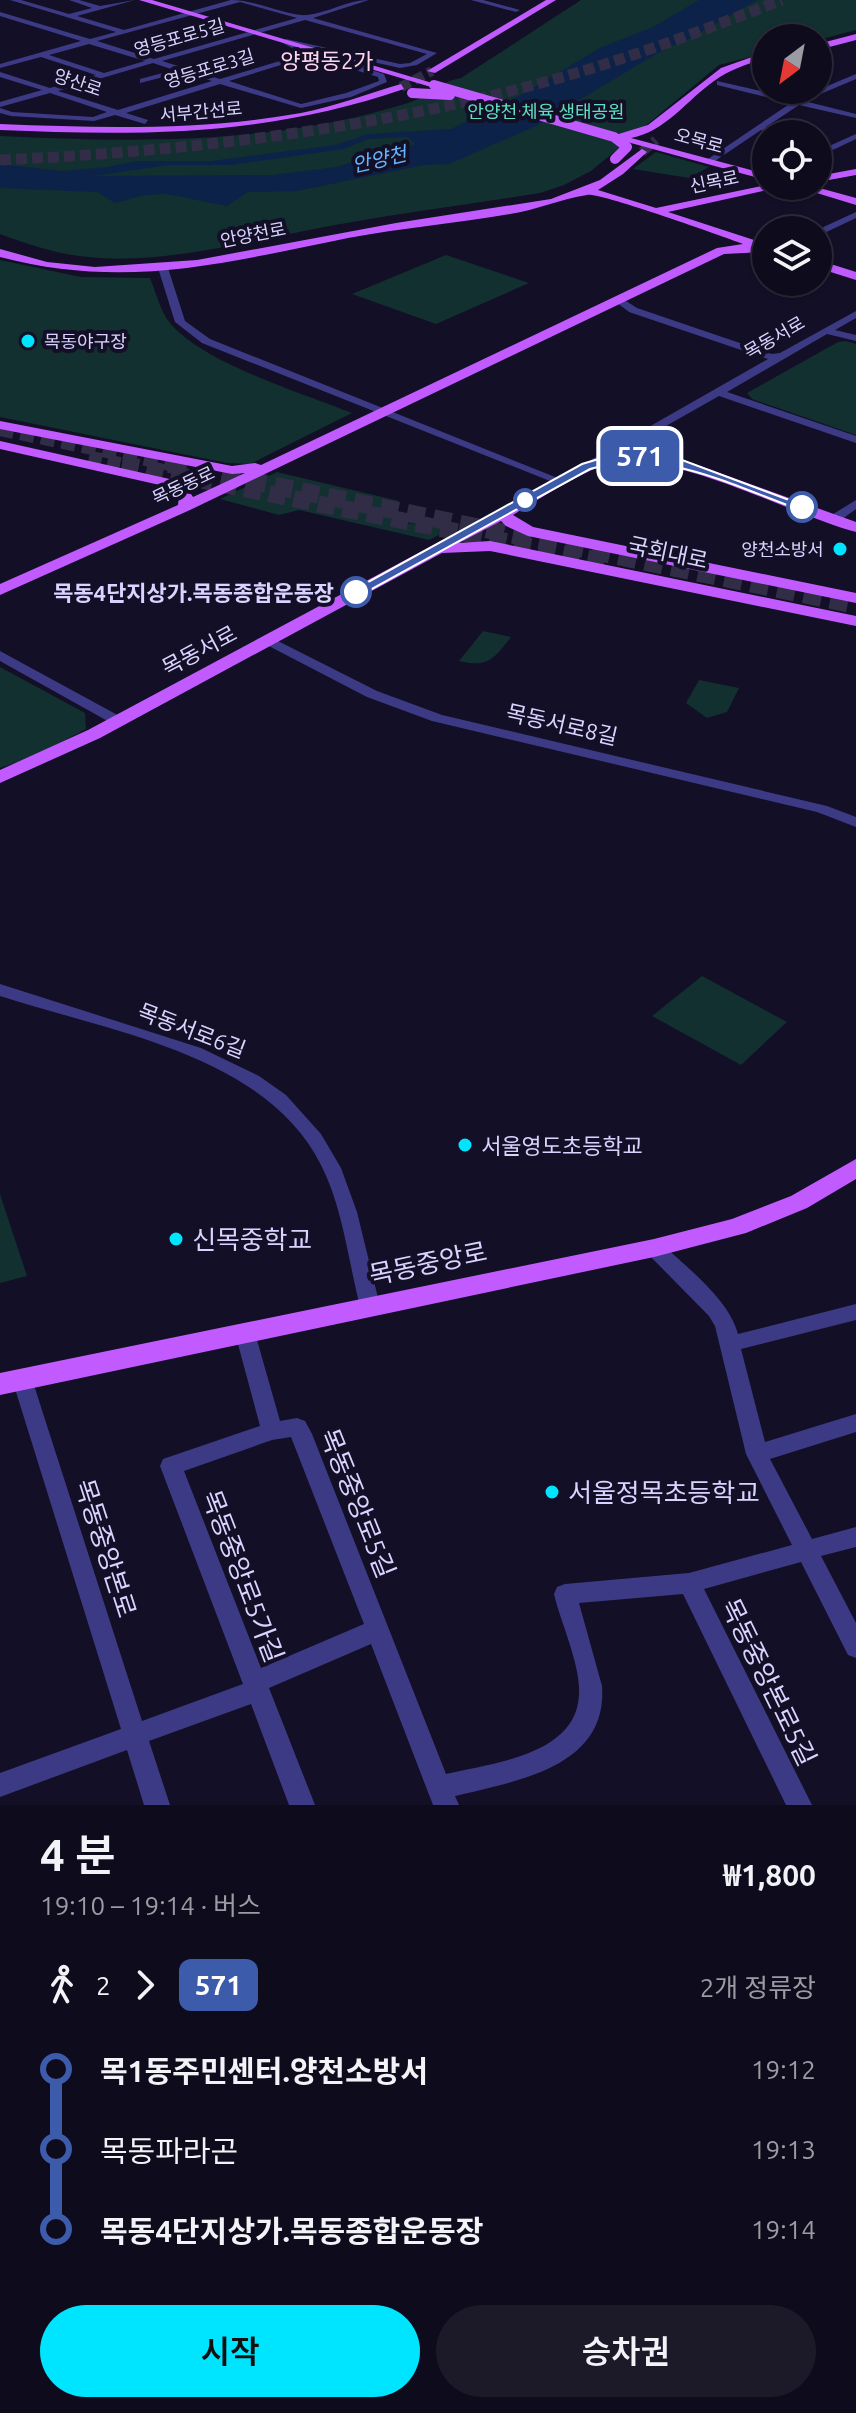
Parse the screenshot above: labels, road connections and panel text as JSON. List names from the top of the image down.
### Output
{
  "streets": {
    "main road": [
      "서부간선로",
      "오목로",
      "신목로",
      "안양천로",
      "목동서로",
      "목동동로",
      "국회대로",
      "목동중앙로"
    ],
    "street": [
      "영등포로5길",
      "영등포로3길",
      "양산로",
      "목동서로8길",
      "목동서로6길",
      "목동중앙로5길",
      "목동중앙본로",
      "목동중앙로5가길",
      "목동중앙본로5길"
    ]
  },
  "crossings": [
    ["영등포로5길", "영등포로3길"],
    ["영등포로5길", "양산로"],
    ["영등포로3길", "양산로"],
    ["신목로", "목동동로"],
    ["안양천로", "목동동로"],
    ["목동서로", "목동서로8길"],
    ["목동서로6길", "목동중앙로"],
    ["목동중앙로", "목동중앙본로"],
    ["목동중앙로5길", "목동중앙로5가길"]
  ],
  "districts": ["양평동2가"],
  "water": ["안양천"],
  "parks": ["안양천 체육 생태공원"],
  "places": [
    "목동야구장",
    "양천소방서",
    "목동4단지상가.목동종합운동장",
    "서울영도초등학교",
    "신목중학교",
    "서울정목초등학교"
  ],
  "lines": ["bus line 571"],
  "north": "bottom left",
  "page": {
    "on_map": "571",
    "heading": ["4 분", "19:10 – 19:14 · 버스", "₩1,800"],
    "legs": ["2", "571", "2개 정류장"],
    "list": [
      {
        "name": "목1동주민센터.양천소방서",
        "value": "19:12"
      },
      {
        "name": "목동파라곤",
        "value": "19:13"
      },
      {
        "name": "목동4단지상가.목동종합운동장",
        "value": "19:14"
      }
    ],
    "buttons": ["시작", "승차권"]
  }
}
